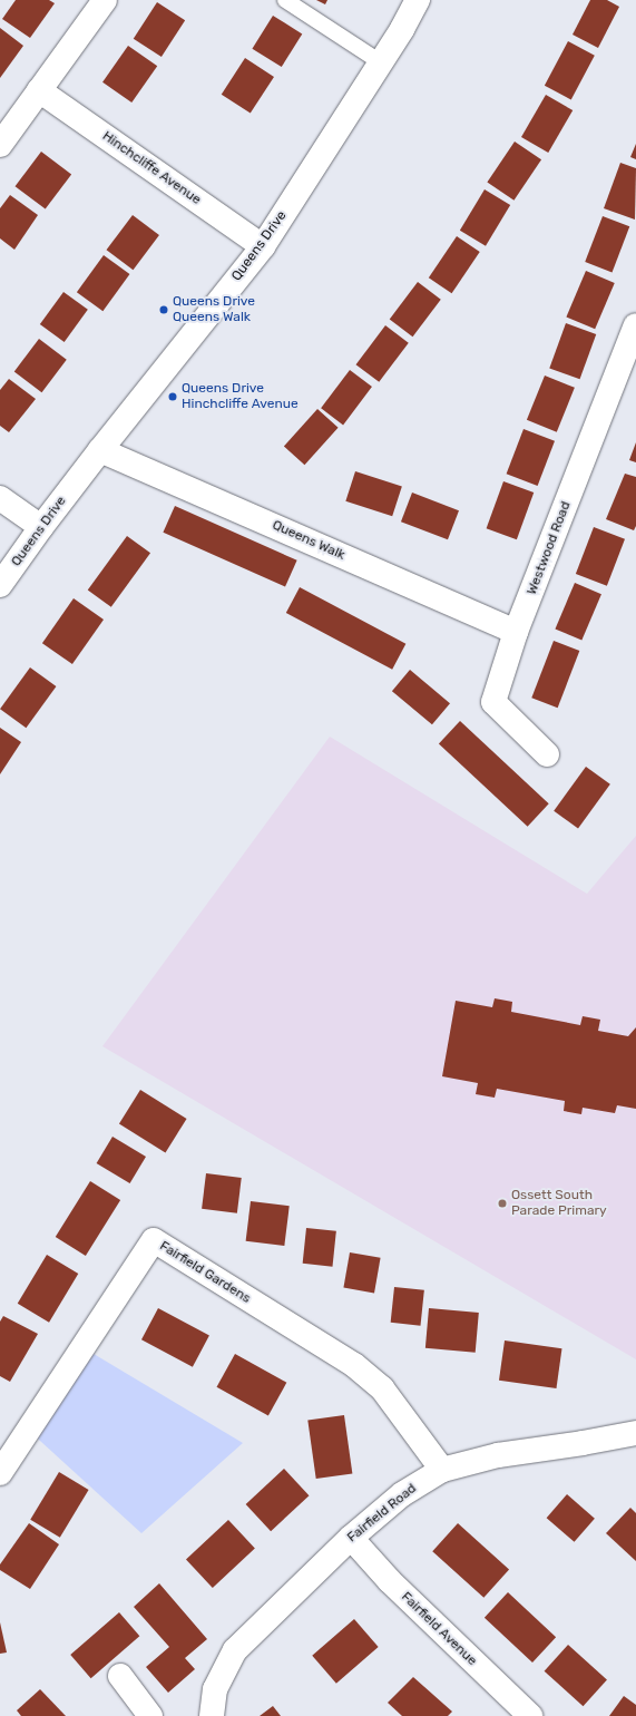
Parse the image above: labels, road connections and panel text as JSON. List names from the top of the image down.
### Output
{
  "streets": {
    "street": [
      "Hinchcliffe Avenue",
      "Queens Drive",
      "Queens Walk",
      "Westwood Road",
      "Fairfield Gardens",
      "Fairfield Road",
      "Fairfield Avenue"
    ]
  },
  "crossings": [
    ["Hinchcliffe Avenue", "Queens Drive"],
    ["Queens Drive", "Queens Walk"],
    ["Queens Walk", "Westwood Road"],
    ["Fairfield Gardens", "Fairfield Road"],
    ["Fairfield Road", "Fairfield Avenue"]
  ],
  "places": ["Queens Drive Queens Walk", "Queens Drive Hinchcliffe Avenue", "Ossett South Parade Primary"]
}
